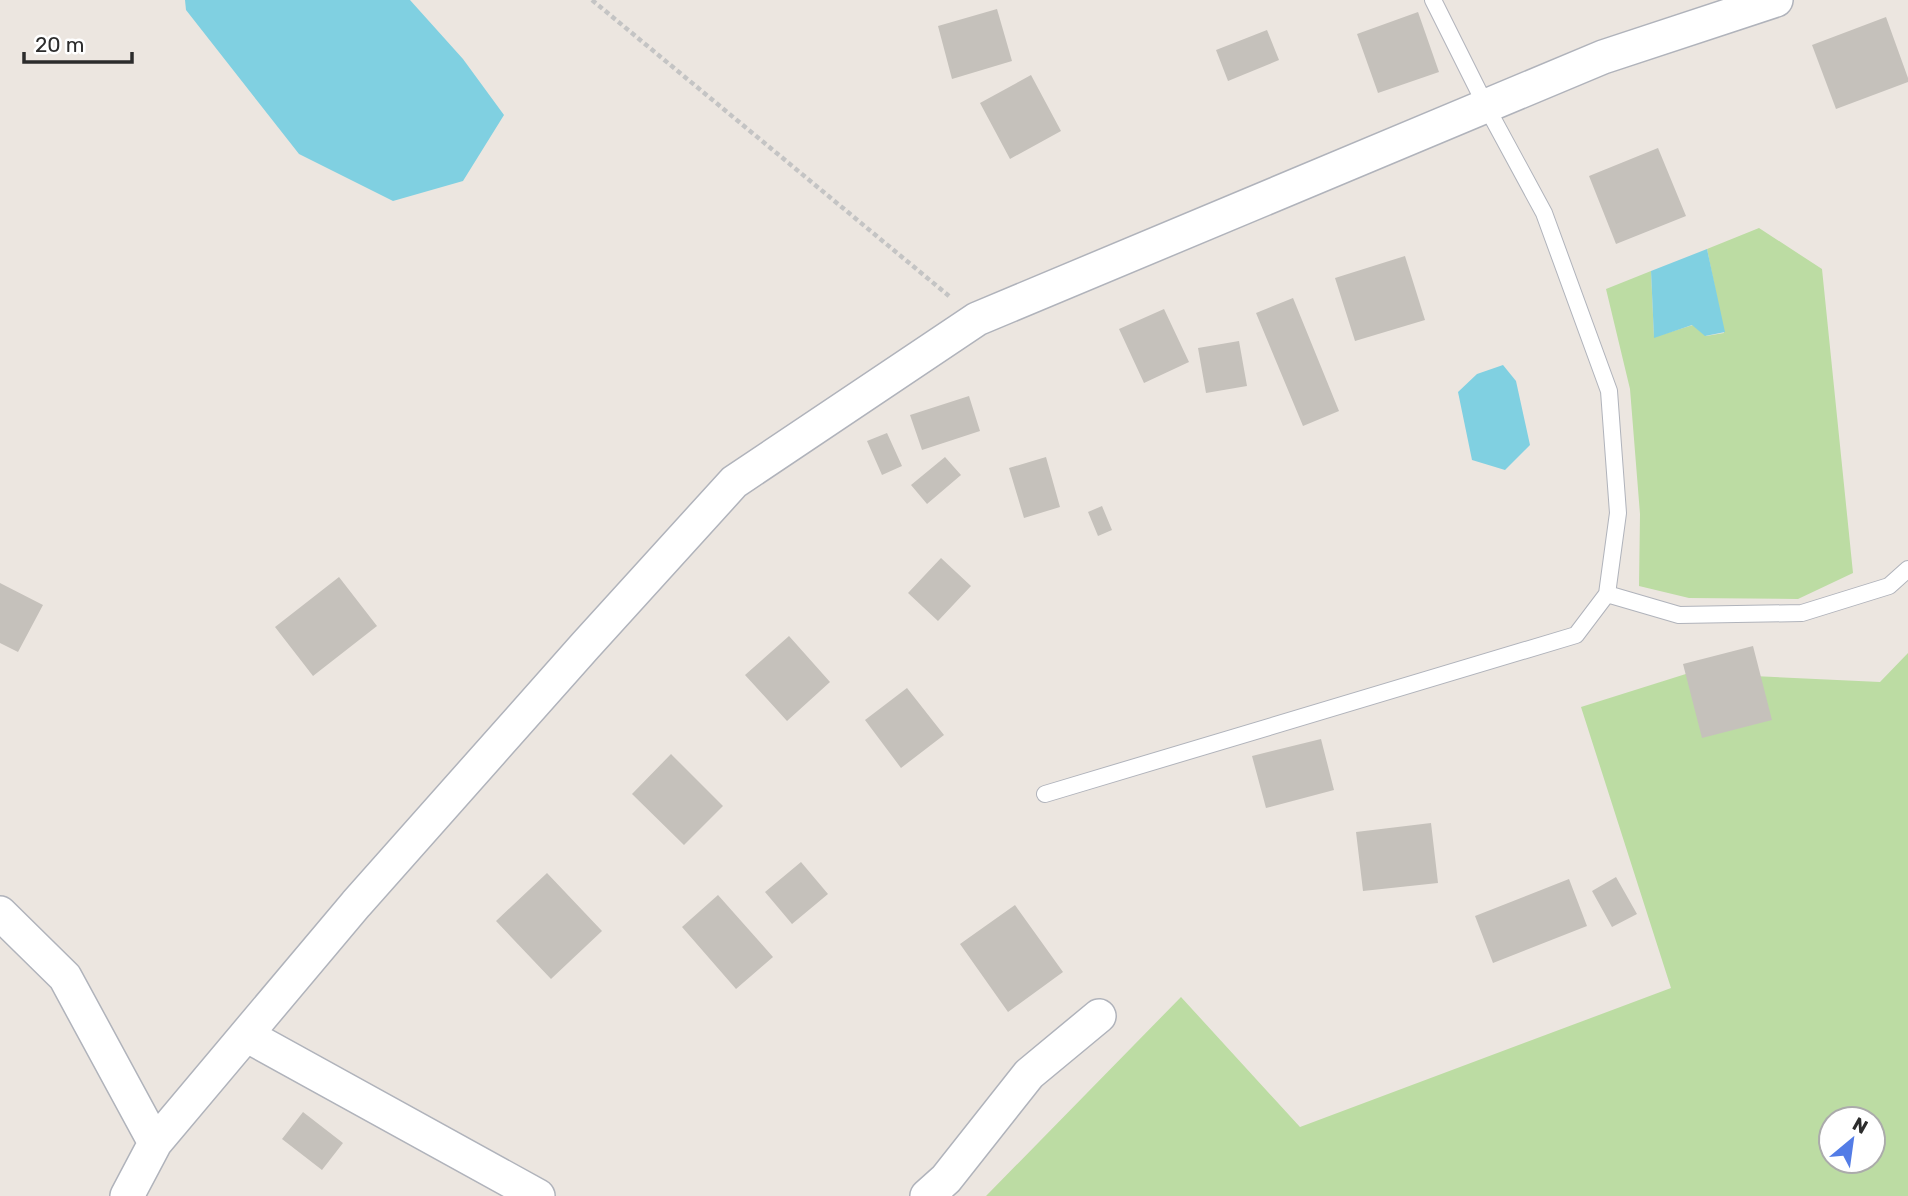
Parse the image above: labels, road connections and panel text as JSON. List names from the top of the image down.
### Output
{
  "scale_bar": "20 m",
  "north": "top right"
}
